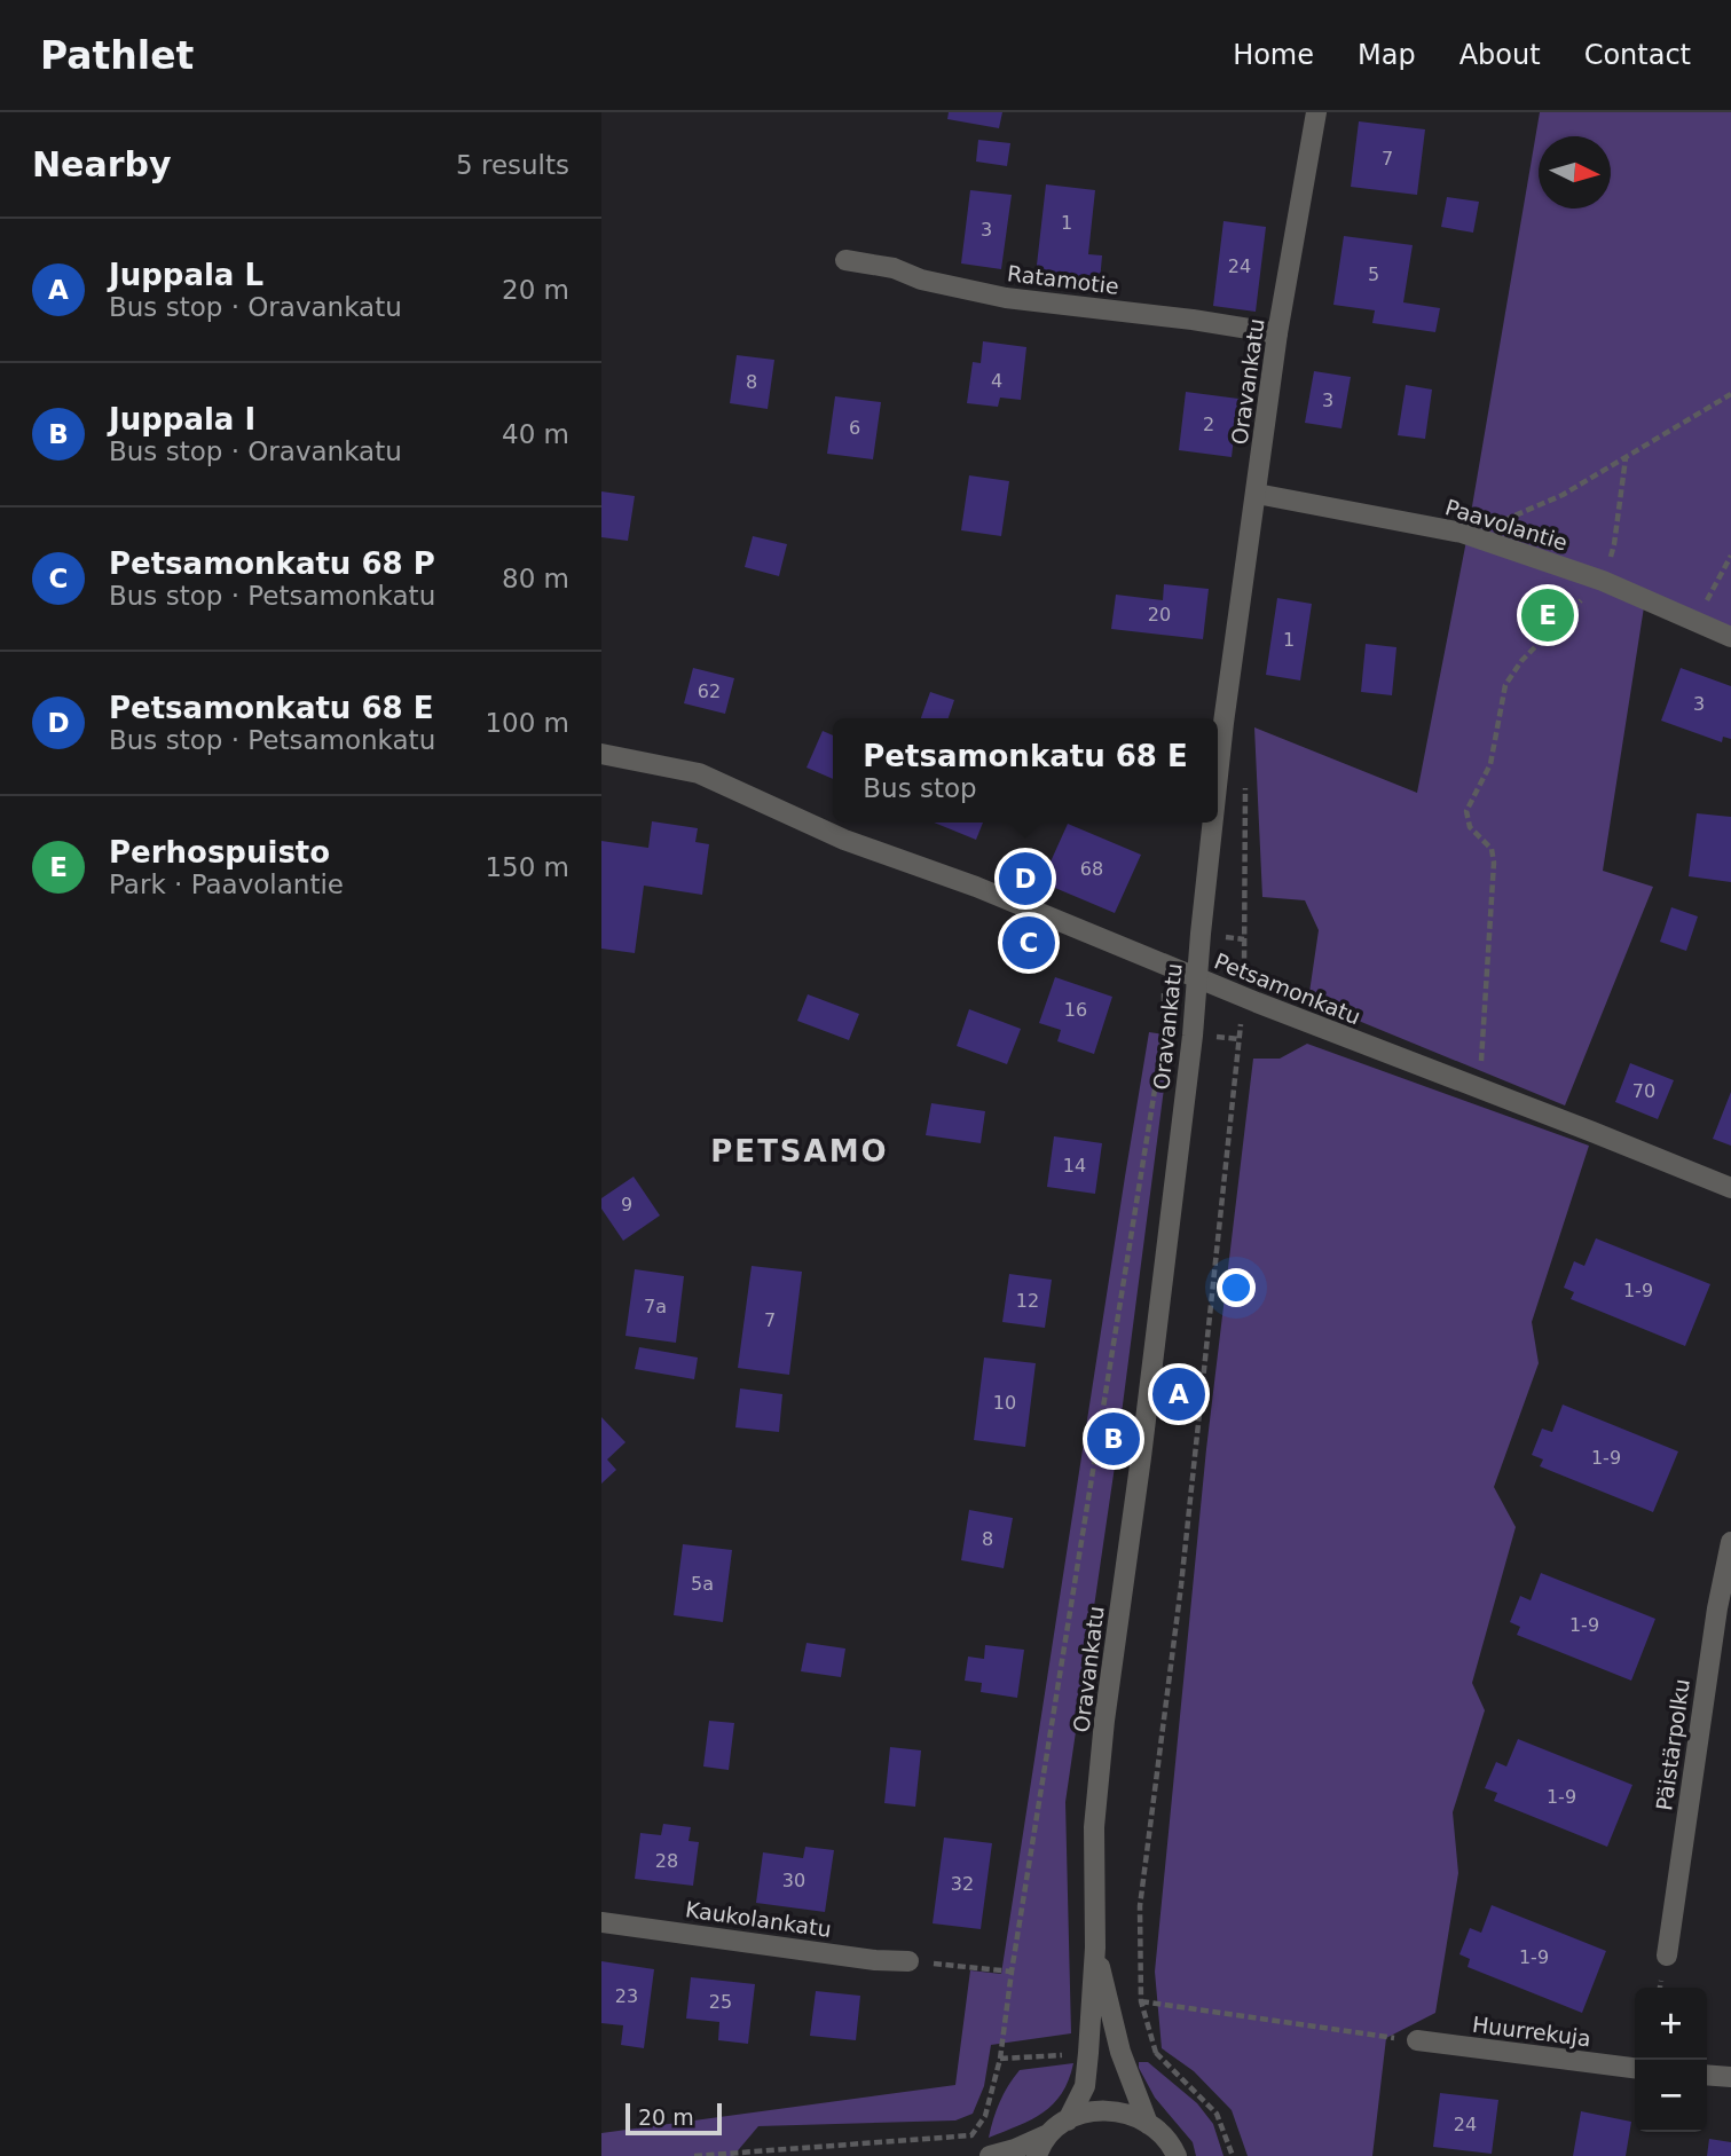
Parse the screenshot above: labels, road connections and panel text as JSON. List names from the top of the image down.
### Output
{
  "streets": {
    "street": [
      "Ratamotie",
      "Oravankatu",
      "Paavolantie",
      "Petsamonkatu",
      "Päistärpolku",
      "Kaukolankatu",
      "Huurrekuja"
    ]
  },
  "crossings": [
    ["Ratamotie", "Oravankatu"],
    ["Oravankatu", "Paavolantie"],
    ["Oravankatu", "Petsamonkatu"]
  ],
  "districts": ["PETSAMO"],
  "house_numbers": [
    "7",
    "1",
    "3",
    "24",
    "5",
    "4",
    "8",
    "3",
    "2",
    "6",
    "20",
    "1",
    "62",
    "3",
    "68",
    "16",
    "70",
    "14",
    "9",
    "1-9",
    "12",
    "7a",
    "7",
    "10",
    "1-9",
    "8",
    "5a",
    "1-9",
    "1-9",
    "28",
    "30",
    "32",
    "1-9",
    "23",
    "25",
    "24"
  ],
  "scale_bar": "20 m",
  "north": "right",
  "page": {
    "header": "Pathlet",
    "nav": [
      "Home",
      "Map",
      "About",
      "Contact"
    ],
    "heading": ["Nearby", "5 results"],
    "list": [
      {
        "mark": "A",
        "name": "Juppala L",
        "note": "Bus stop · Oravankatu",
        "value": "20 m"
      },
      {
        "mark": "B",
        "name": "Juppala I",
        "note": "Bus stop · Oravankatu",
        "value": "40 m"
      },
      {
        "mark": "C",
        "name": "Petsamonkatu 68 P",
        "note": "Bus stop · Petsamonkatu",
        "value": "80 m"
      },
      {
        "mark": "D",
        "name": "Petsamonkatu 68 E",
        "note": "Bus stop · Petsamonkatu",
        "value": "100 m"
      },
      {
        "mark": "E",
        "name": "Perhospuisto",
        "note": "Park · Paavolantie",
        "value": "150 m"
      }
    ],
    "pins": [
      "E",
      "D",
      "C",
      "A",
      "B"
    ],
    "popup": ["Petsamonkatu 68 E", "Bus stop"],
    "map_buttons": ["+", "−"],
    "scale": "20 m"
  }
}
